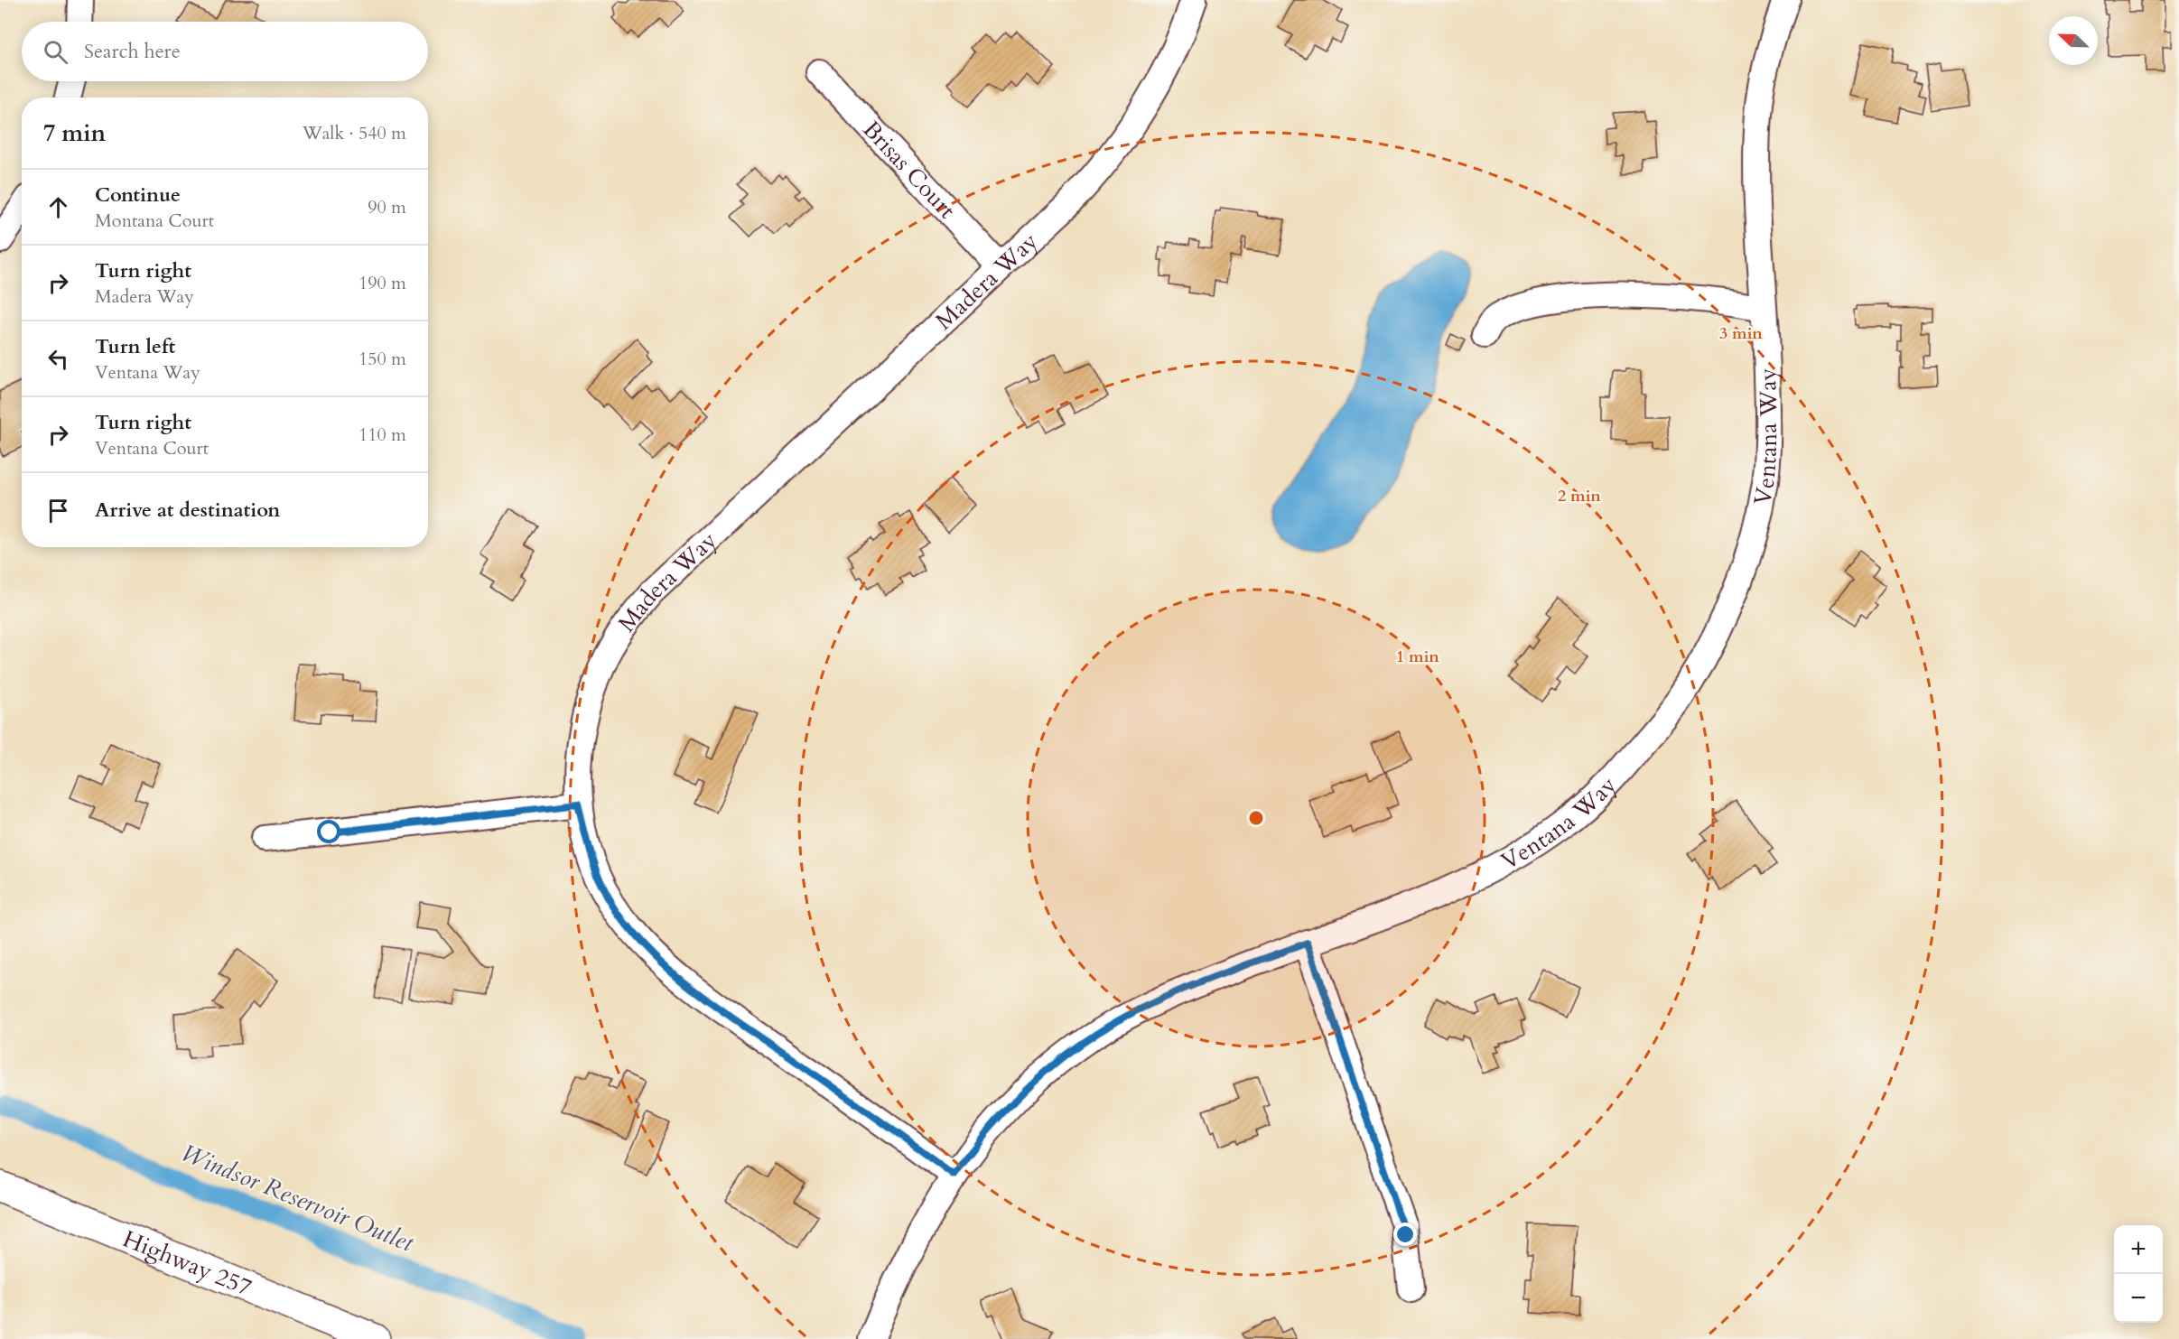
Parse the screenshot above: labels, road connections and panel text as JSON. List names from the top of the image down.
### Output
{
  "streets": {
    "main road": ["Highway 257"],
    "street": ["Brisas Court", "Madera Way", "Ventana Way"]
  },
  "crossings": [
    ["Brisas Court", "Madera Way"],
    ["Madera Way", "Ventana Way"]
  ],
  "water": ["Windsor Reservoir Outlet"],
  "north": "top left",
  "page": {
    "search": "Search here",
    "heading": ["7 min", "Walk · 540 m"],
    "list": [
      ["Continue", "Montana Court", "90 m"],
      ["Turn right", "Madera Way", "190 m"],
      ["Turn left", "Ventana Way", "150 m"],
      ["Turn right", "Ventana Court", "110 m"],
      "Arrive at destination"
    ],
    "map_buttons": ["+", "−"]
  },
  "rings": ["3 min", "2 min", "1 min"]
}
